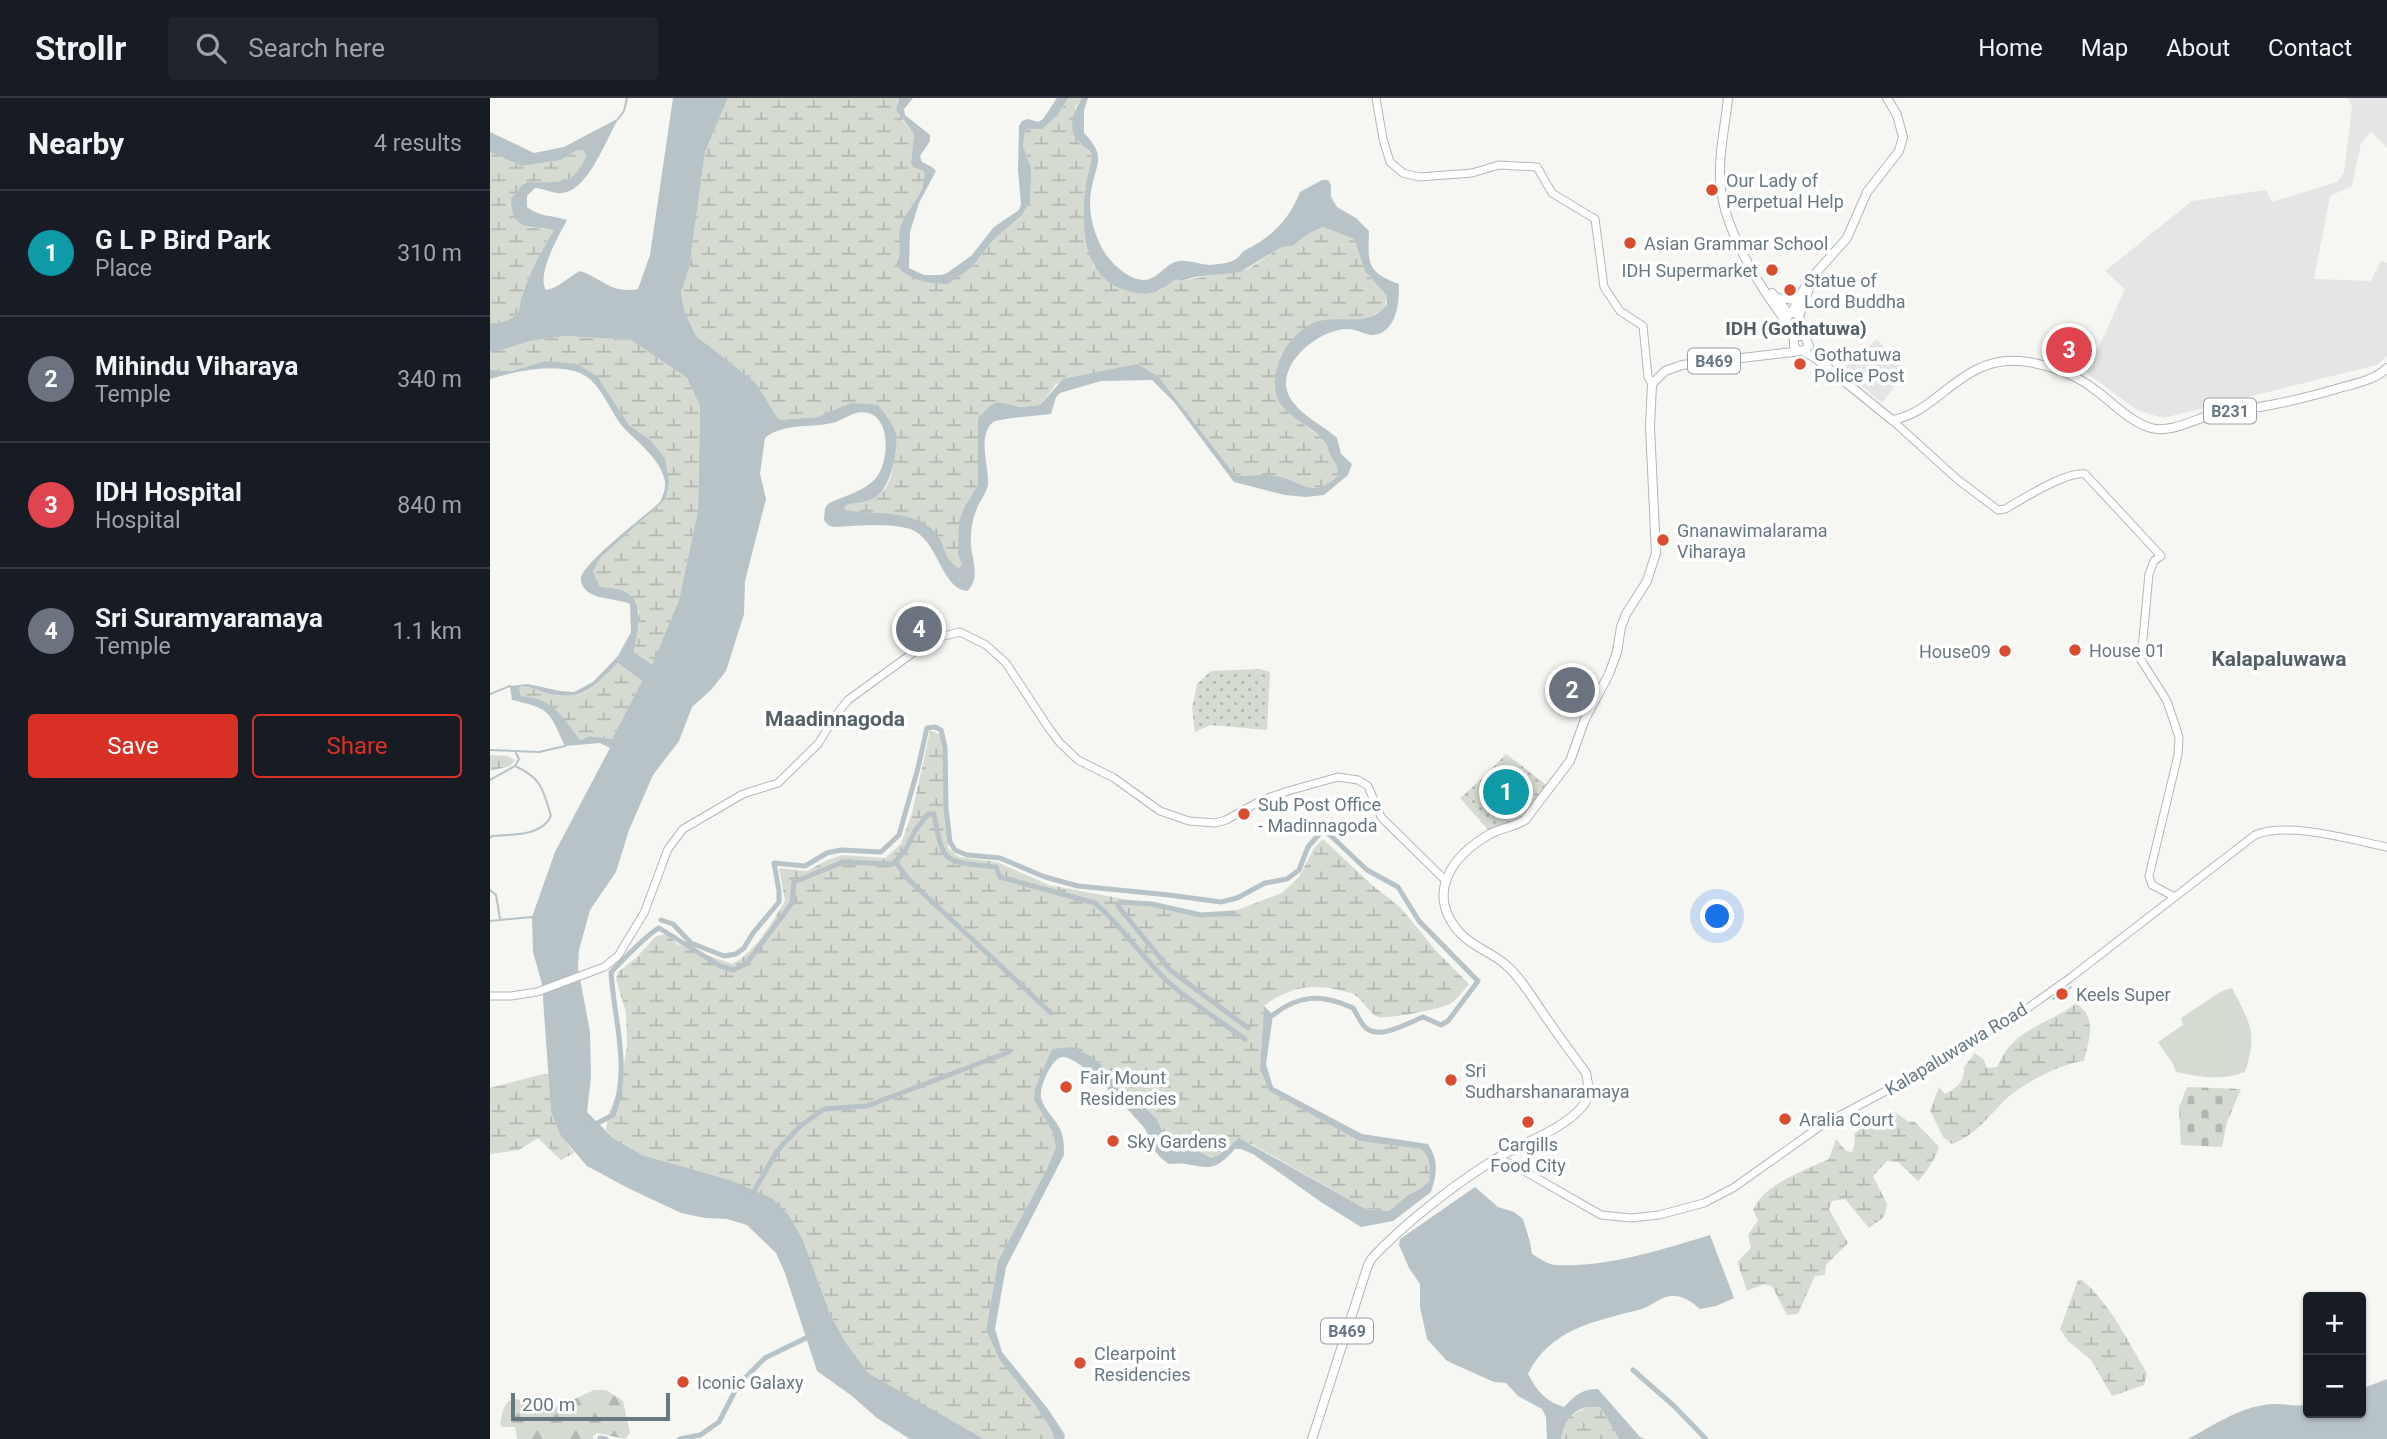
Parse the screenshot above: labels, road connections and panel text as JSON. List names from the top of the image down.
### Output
{
  "streets": {
    "main road": ["B469", "B231"],
    "street": ["Kalapaluwawa Road"]
  },
  "crossings": [
    ["B469", "Kalapaluwawa Road"]
  ],
  "districts": ["IDH (Gothatuwa)", "Kalapaluwawa", "Maadinnagoda"],
  "places": [
    "Our Lady of Perpetual Help",
    "Asian Grammar School",
    "IDH Supermarket",
    "Statue of Lord Buddha",
    "Gothatuwa Police Post",
    "Gnanawimalarama Viharaya",
    "House 01",
    "House09",
    "Sub Post Office - Madinnagoda",
    "Keels Super",
    "Sri Sudharshanaramaya",
    "Fair Mount Residencies",
    "Aralia Court",
    "Cargills Food City",
    "Sky Gardens",
    "Clearpoint Residencies",
    "Iconic Galaxy"
  ],
  "scale_bar": "200 m",
  "page": {
    "header": "Strollr",
    "search": "Search here",
    "nav": [
      "Home",
      "Map",
      "About",
      "Contact"
    ],
    "heading": ["Nearby", "4 results"],
    "list": [
      {
        "mark": "1",
        "name": "G L P Bird Park",
        "note": "Place",
        "value": "310 m"
      },
      {
        "mark": "2",
        "name": "Mihindu Viharaya",
        "note": "Temple",
        "value": "340 m"
      },
      {
        "mark": "3",
        "name": "IDH Hospital",
        "note": "Hospital",
        "value": "840 m"
      },
      {
        "mark": "4",
        "name": "Sri Suramyaramaya",
        "note": "Temple",
        "value": "1.1 km"
      }
    ],
    "pins": [
      "3",
      "4",
      "2",
      "1"
    ],
    "buttons": ["Save", "Share"],
    "map_buttons": ["+", "−"],
    "scale": "200 m"
  }
}
